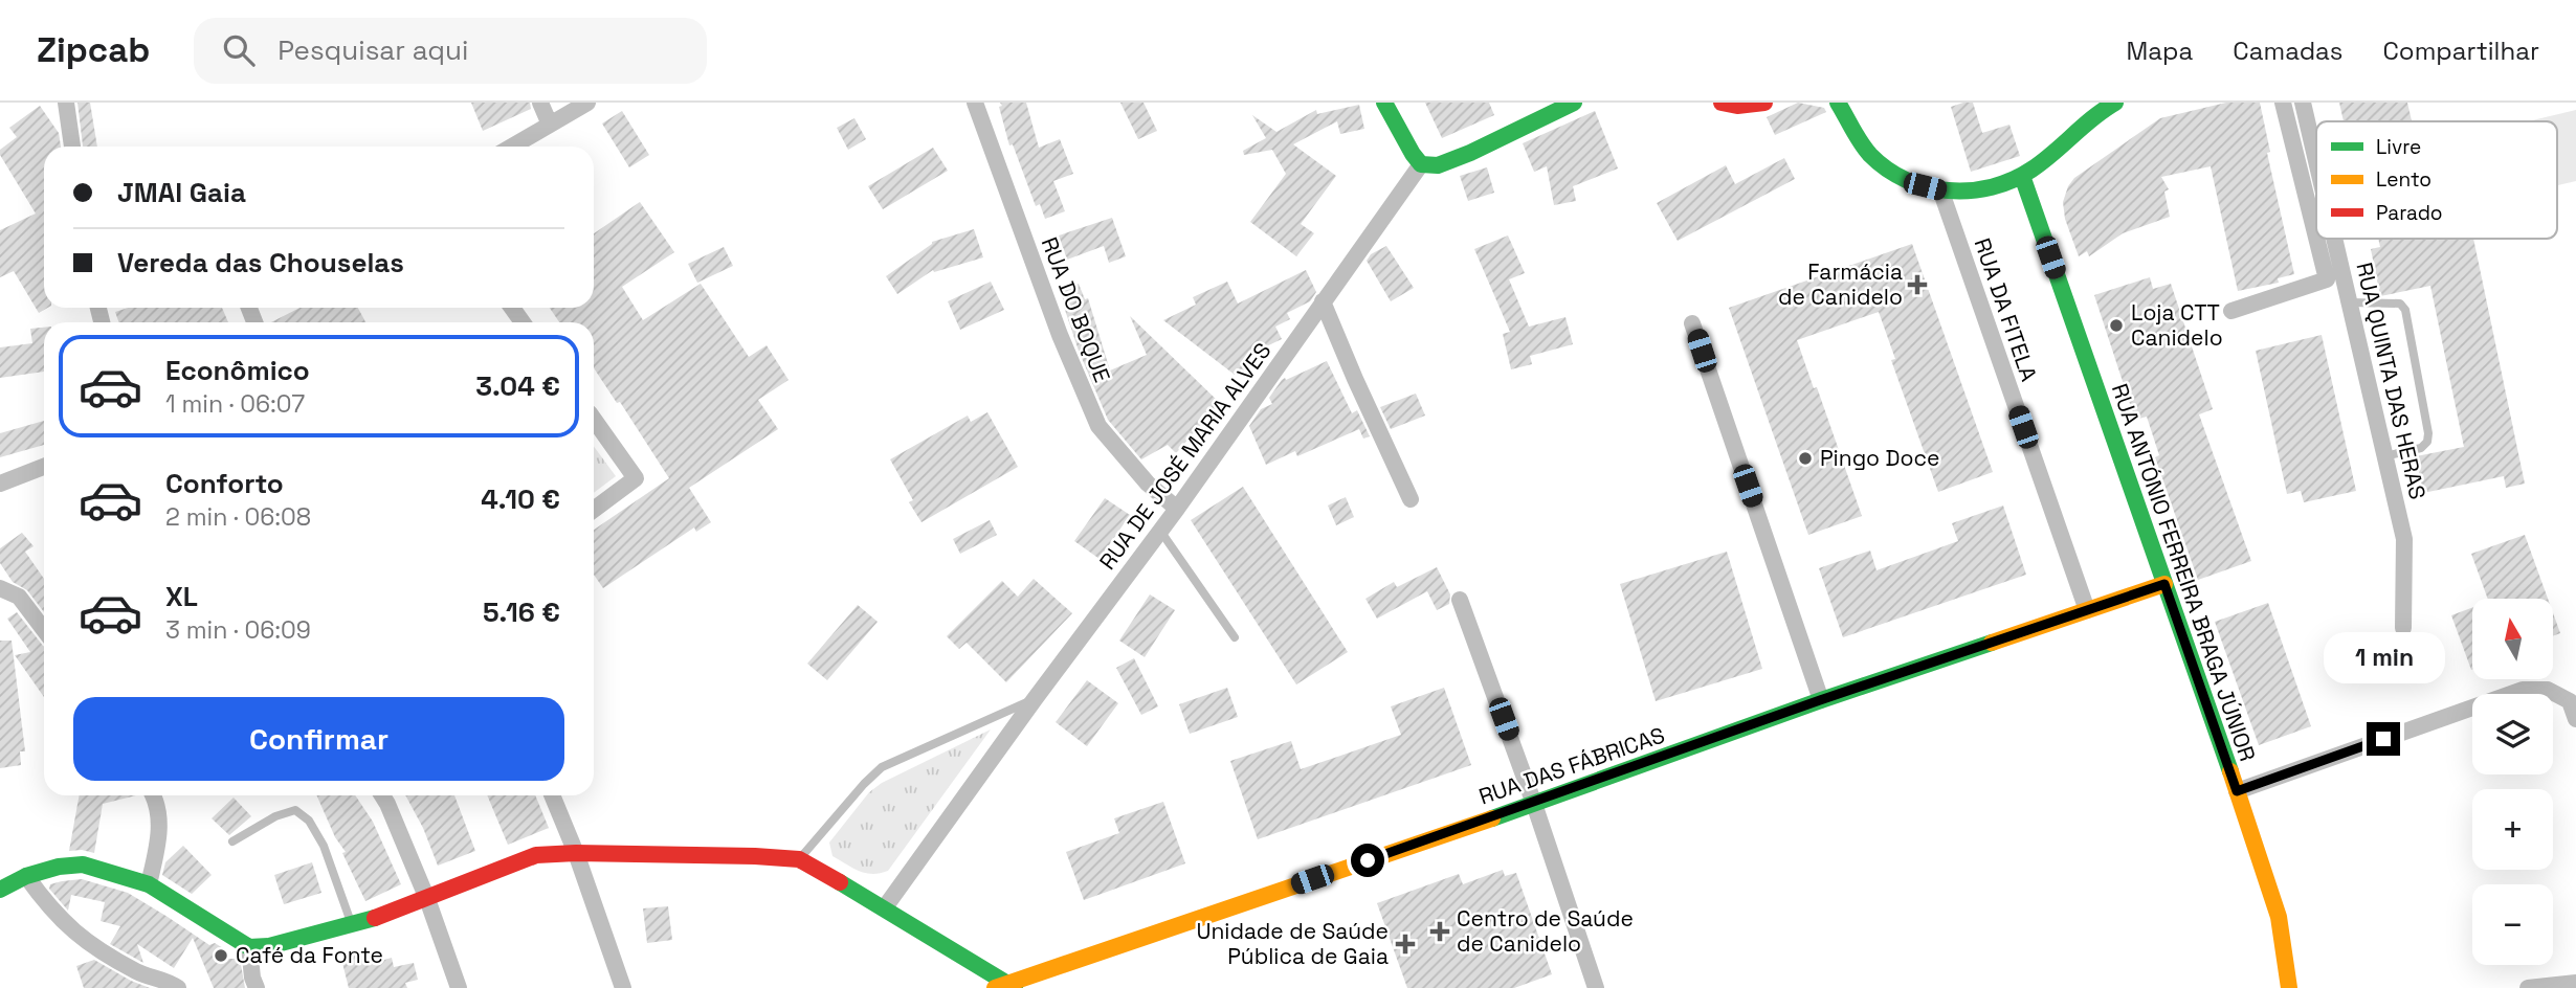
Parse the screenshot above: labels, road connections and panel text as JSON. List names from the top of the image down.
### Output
{
  "streets": {
    "street": [
      "RUA DO BOQUE",
      "RUA DA FITELA",
      "RUA QUINTA DAS HERAS",
      "RUA DE JOSÉ MARIA ALVES",
      "RUA ANTÓNIO FERREIRA BRAGA JÚNIOR",
      "RUA DAS FÁBRICAS"
    ]
  },
  "crossings": [
    ["RUA DO BOQUE", "RUA DE JOSÉ MARIA ALVES"],
    ["RUA DA FITELA", "RUA DAS FÁBRICAS"],
    ["RUA ANTÓNIO FERREIRA BRAGA JÚNIOR", "RUA DAS FÁBRICAS"]
  ],
  "places": {
    "health": ["Farmácia de Canidelo", "Centro de Saúde de Canidelo", "Unidade de Saúde Pública de Gaia"],
    "other": ["Loja CTT Canidelo", "Pingo Doce", "Café da Fonte"]
  },
  "legend": ["Livre", "Lento", "Parado"],
  "north": "top",
  "page": {
    "header": "Zipcab",
    "search": "Pesquisar aqui",
    "nav": ["Mapa", "Camadas", "Compartilhar"],
    "banner": ["JMAI Gaia", "Vereda das Chouselas"],
    "list": [
      {
        "name": "Econômico",
        "note": "1 min · 06:07",
        "value": "3.04 €"
      },
      {
        "name": "Conforto",
        "note": "2 min · 06:08",
        "value": "4.10 €"
      },
      {
        "name": "XL",
        "note": "3 min · 06:09",
        "value": "5.16 €"
      }
    ],
    "map_buttons": ["+", "−"],
    "bubble": "1 min",
    "buttons": "Confirmar"
  }
}
